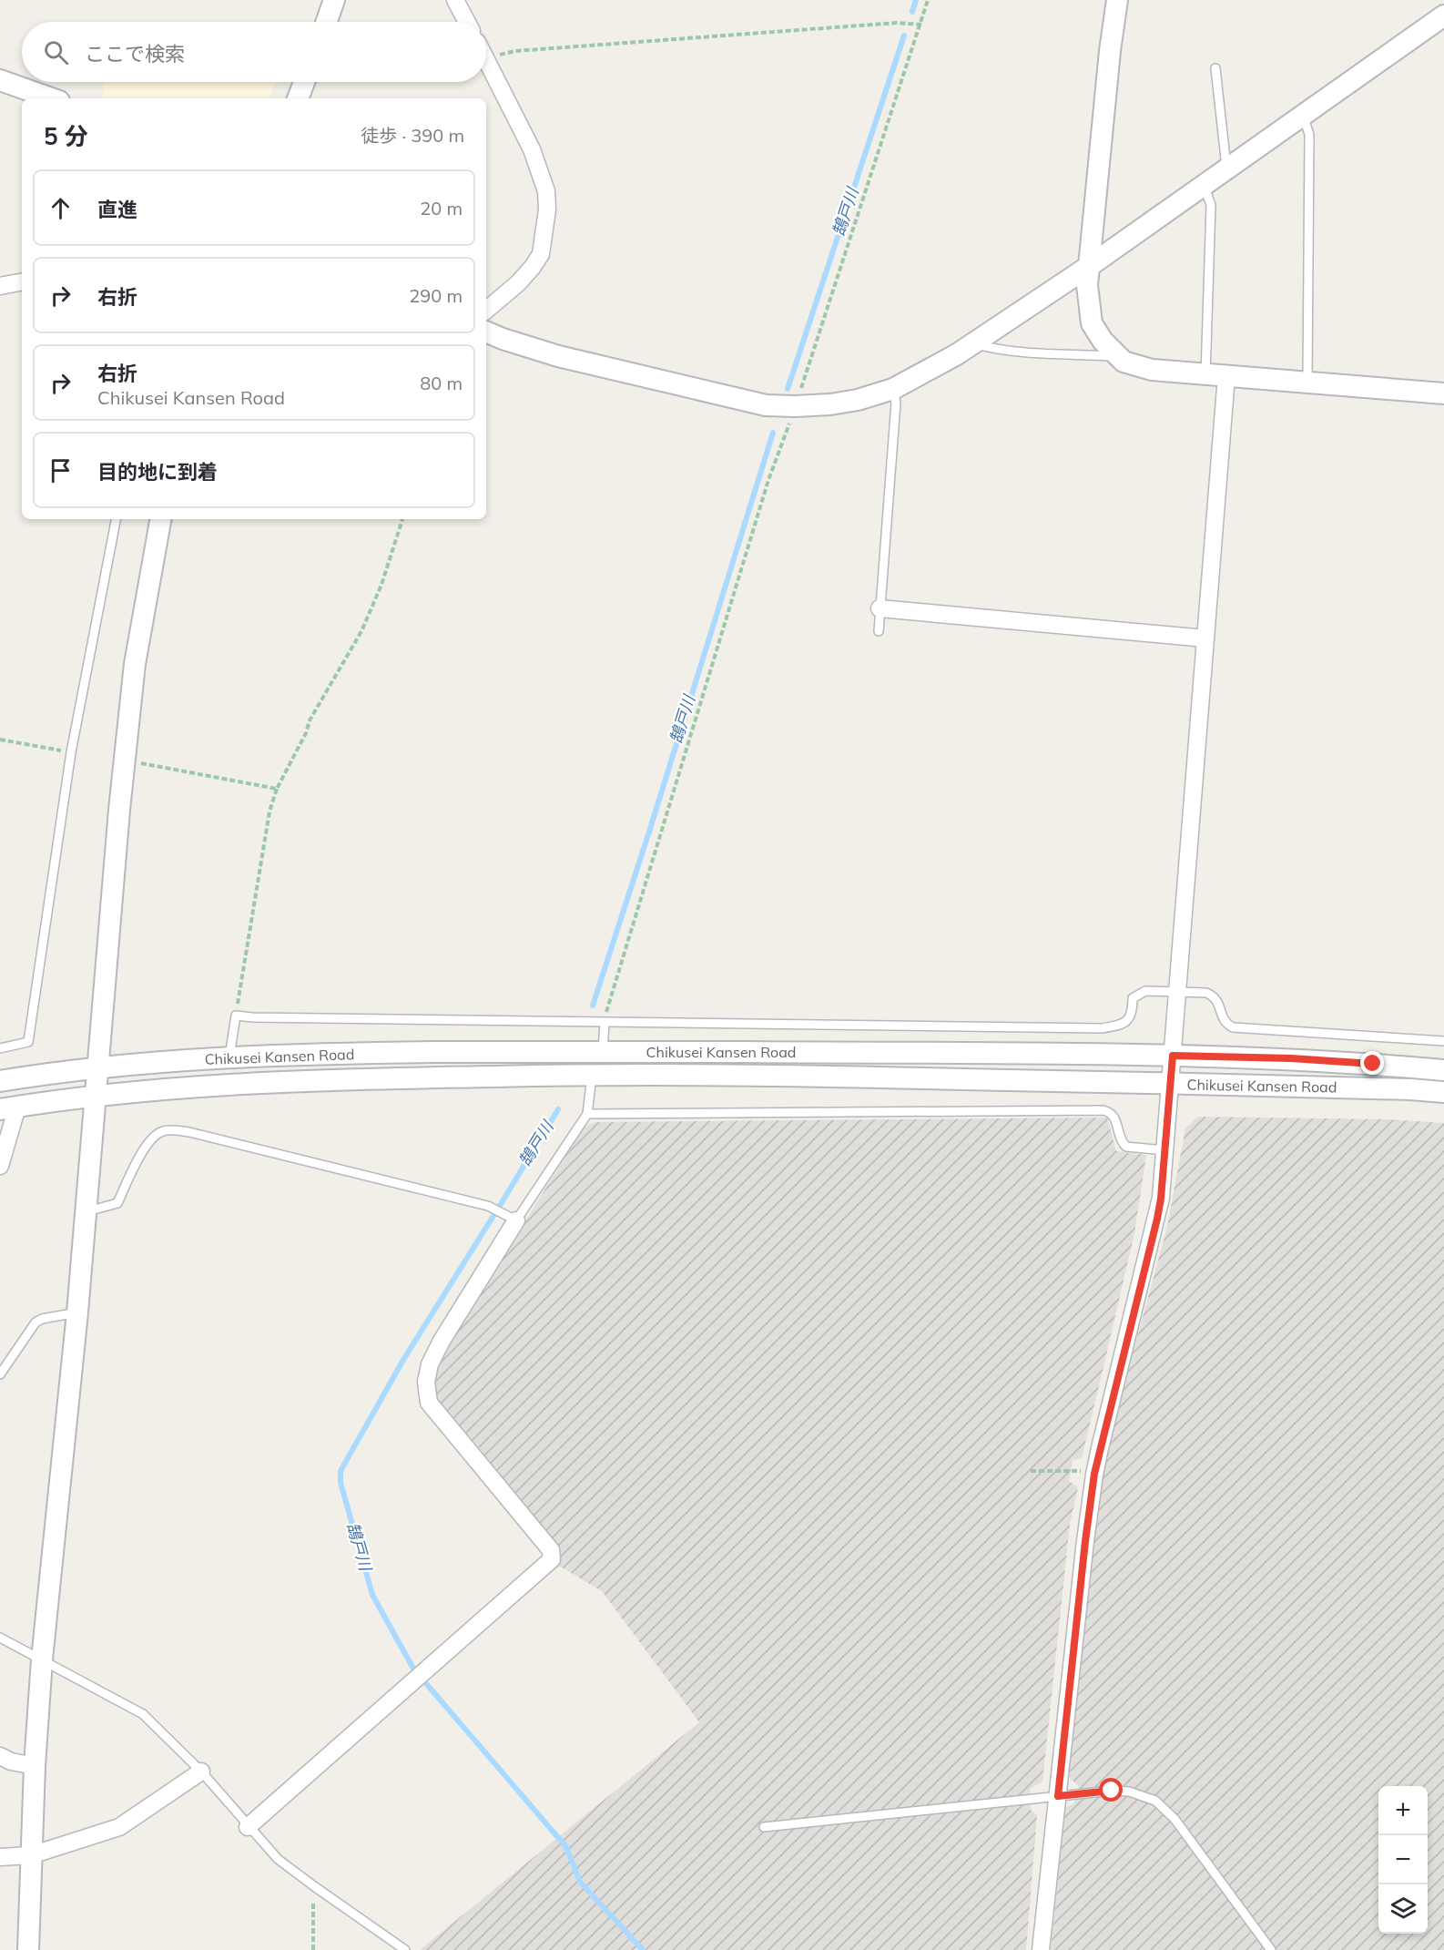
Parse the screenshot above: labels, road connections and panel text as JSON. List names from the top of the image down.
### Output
{
  "streets": {
    "street": ["Chikusei Kansen Road"]
  },
  "water": ["鵠戸川"],
  "page": {
    "search": "ここで検索",
    "heading": ["5 分", "徒歩 · 390 m"],
    "list": [
      ["直進", "20 m"],
      ["右折", "290 m"],
      ["右折", "Chikusei Kansen Road", "80 m"],
      "目的地に到着"
    ],
    "map_buttons": ["+", "−"]
  }
}
